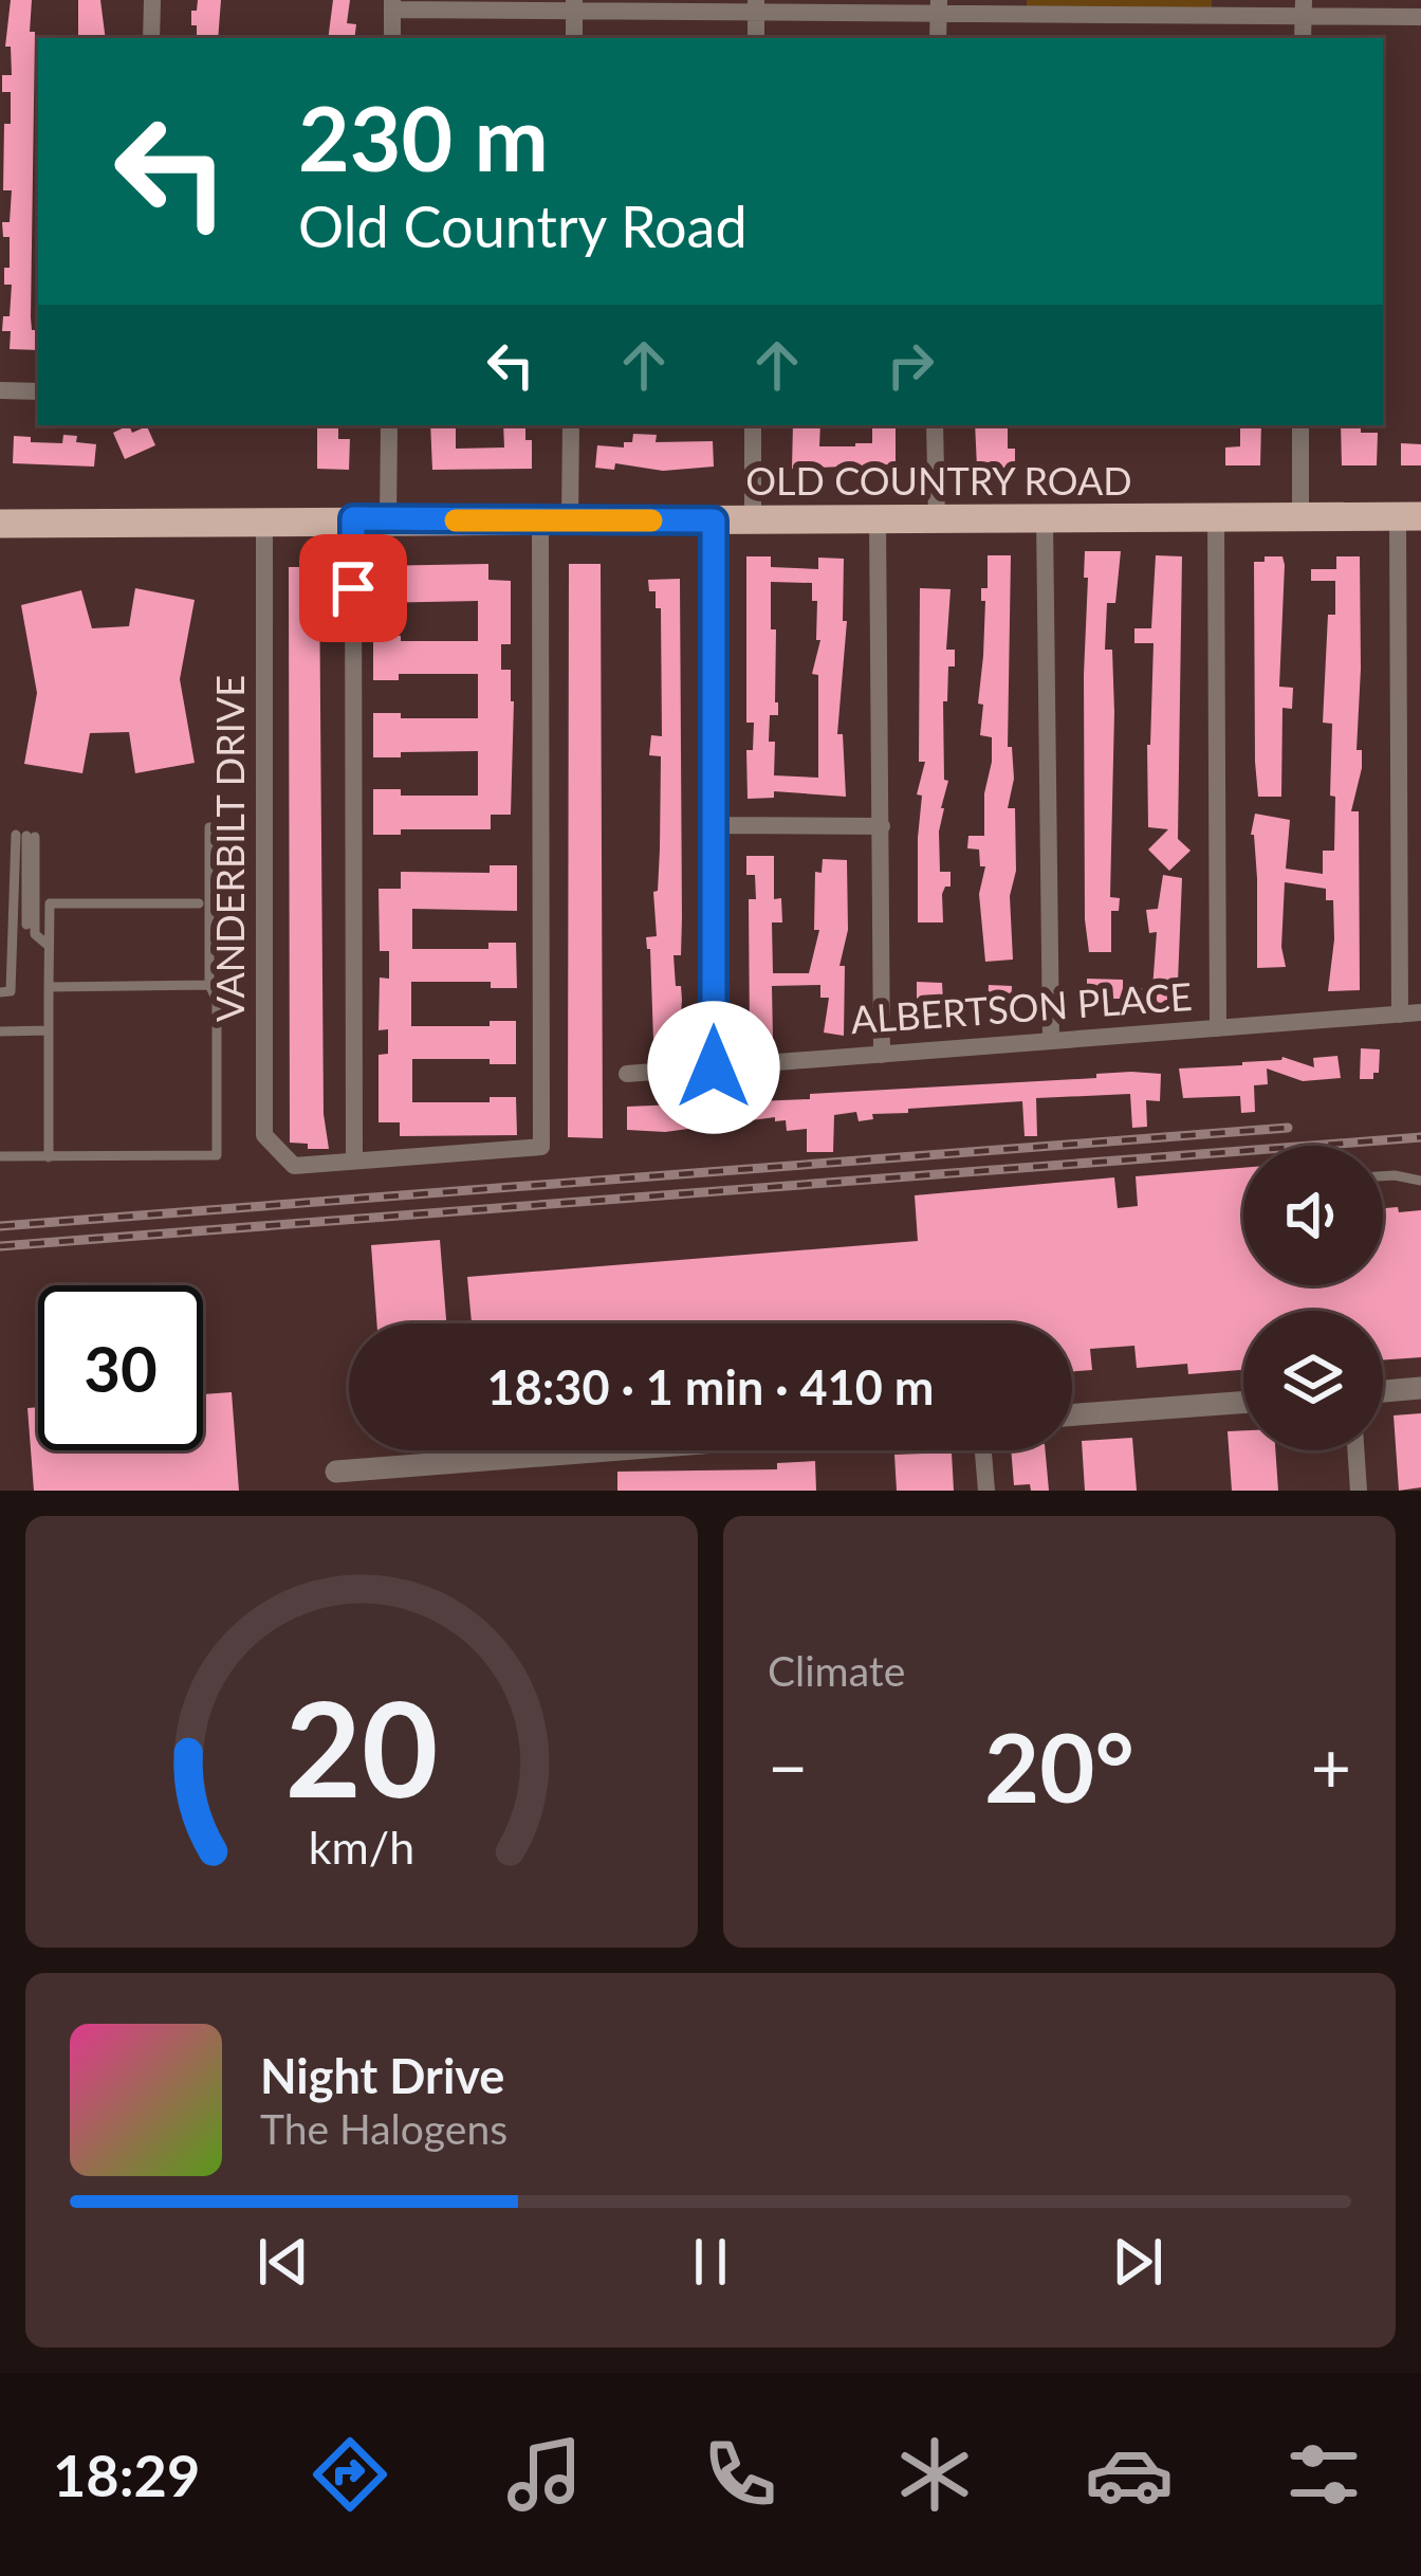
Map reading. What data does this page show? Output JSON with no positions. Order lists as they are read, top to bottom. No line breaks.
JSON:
{"streets":{"main road":["OLD COUNTRY ROAD"],"street":["VANDERBILT DRIVE","ALBERTSON PLACE"]},"crossings":[["OLD COUNTRY ROAD","VANDERBILT DRIVE"]],"page":{"turn":["230 m","Old Country Road"],"limit":"30","trip":"18:30 · 1 min · 410 m","tile":"Climate","heat":["−","20°","+"],"song":["Night Drive","The Halogens"],"tabs":"18:29","gauge":["20","km/h"]}}
